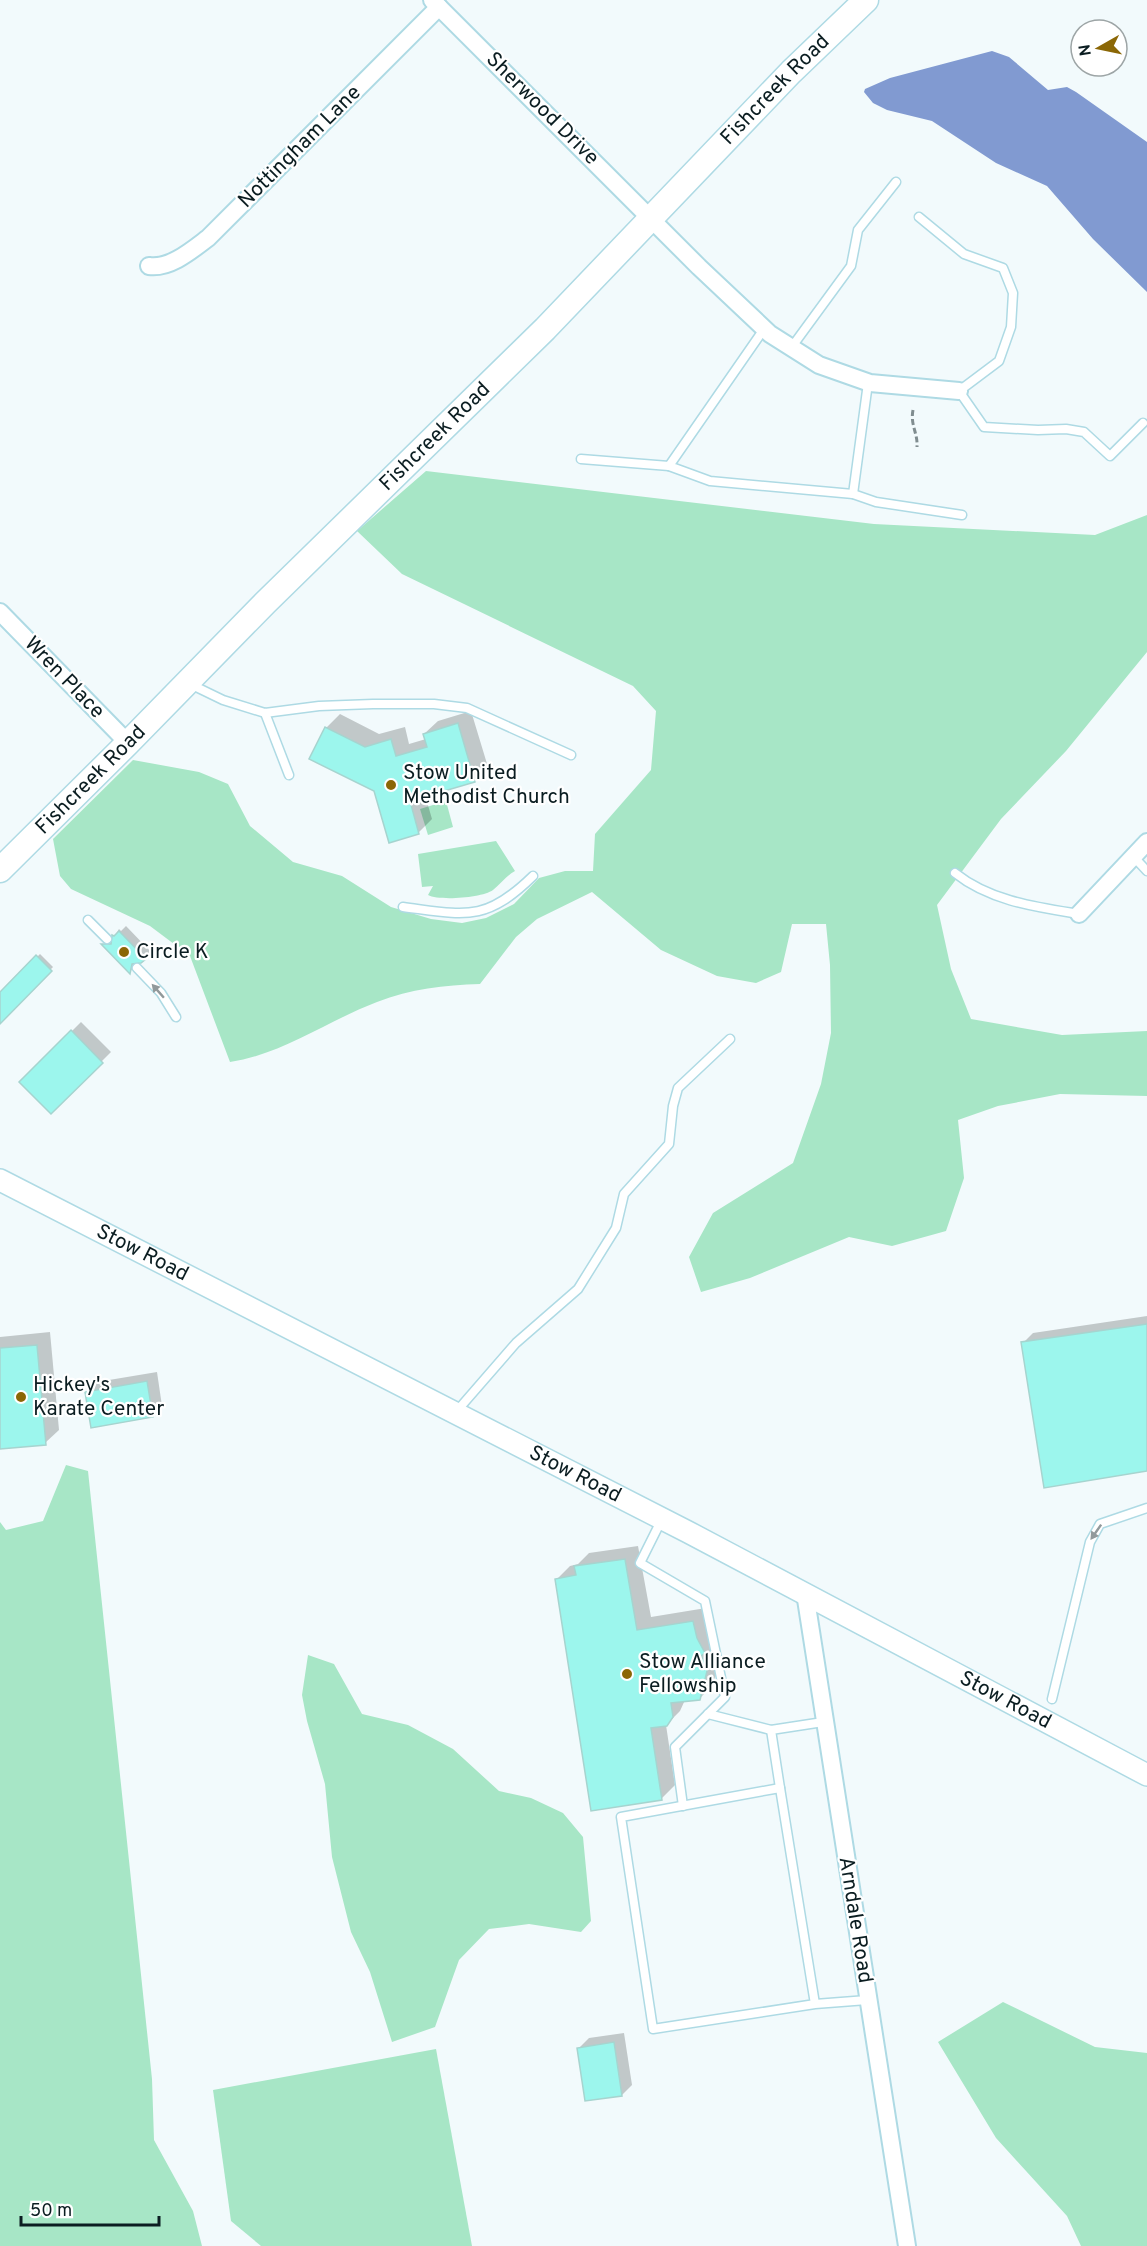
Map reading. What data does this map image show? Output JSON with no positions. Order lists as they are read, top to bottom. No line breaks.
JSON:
{"streets":{"main road":["Fishcreek Road"],"street":["Sherwood Drive","Nottingham Lane","Wren Place","Stow Road","Arndale Road"]},"crossings":[["Fishcreek Road","Sherwood Drive"],["Fishcreek Road","Wren Place"],["Sherwood Drive","Nottingham Lane"],["Stow Road","Arndale Road"]],"places":["Stow United Methodist Church","Circle K","Hickey's Karate Center","Stow Alliance Fellowship"],"scale_bar":"50 m","north":"left"}
